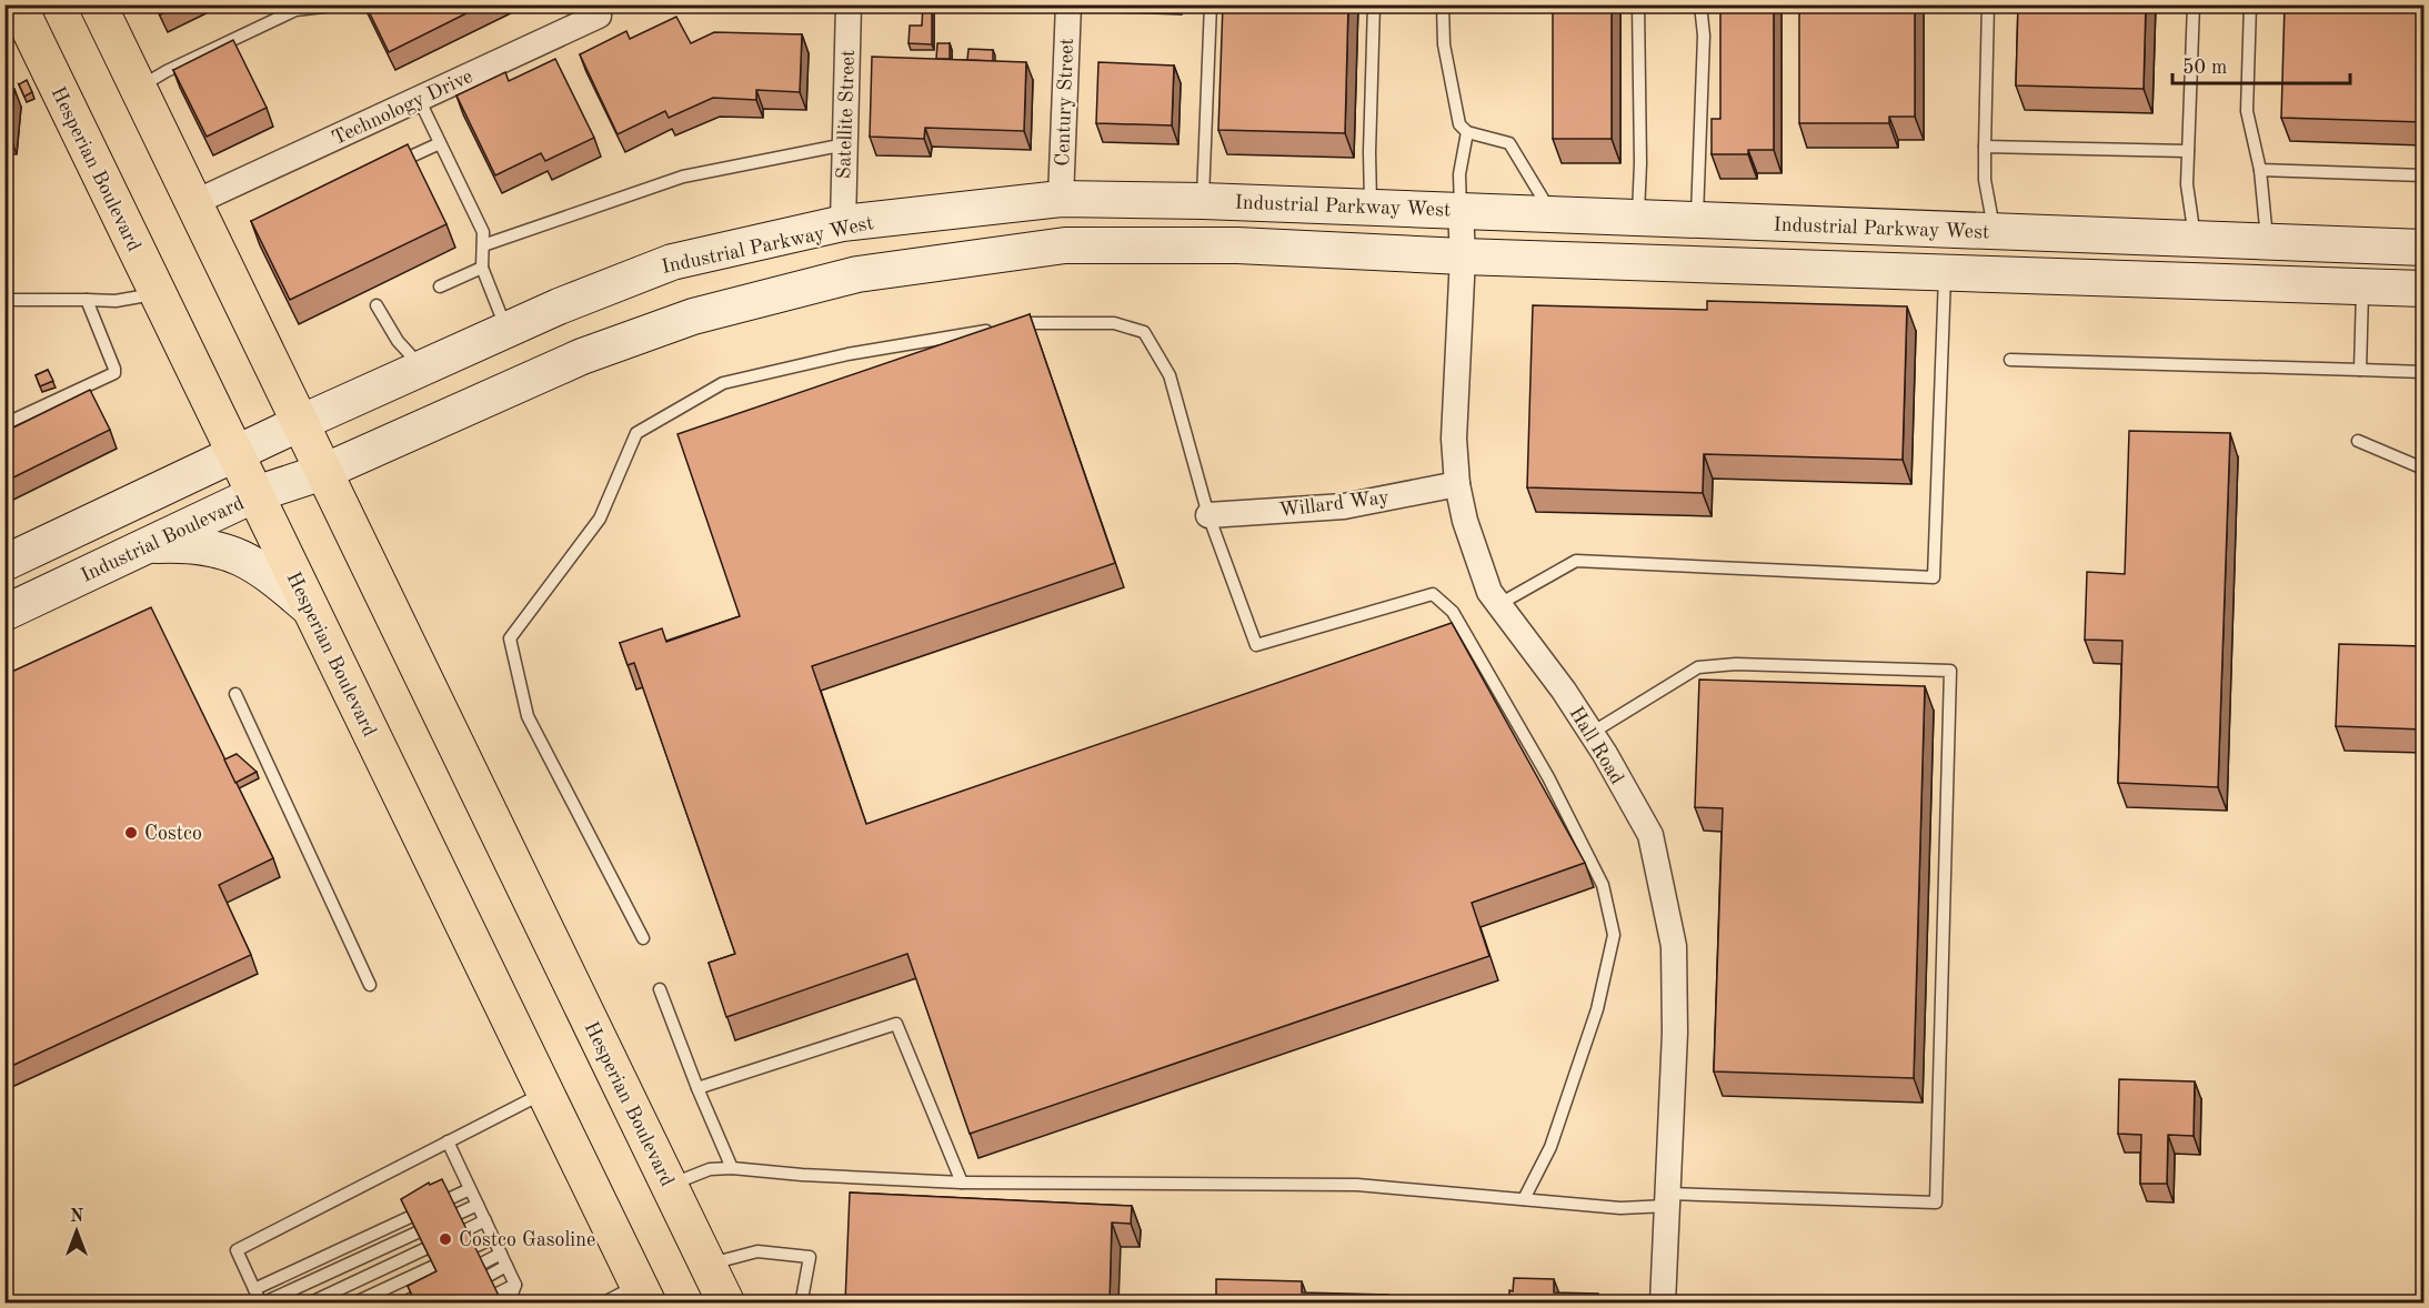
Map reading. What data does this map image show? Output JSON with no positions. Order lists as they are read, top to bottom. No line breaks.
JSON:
{"streets":{"main road":["Hesperian Boulevard","Industrial Parkway West","Industrial Boulevard"],"street":["Century Street","Technology Drive","Satellite Street","Willard Way","Hall Road"]},"crossings":[["Century Street","Industrial Parkway West"],["Technology Drive","Hesperian Boulevard"],["Satellite Street","Industrial Parkway West"],["Hesperian Boulevard","Industrial Parkway West"],["Hesperian Boulevard","Industrial Boulevard"],["Industrial Parkway West","Industrial Boulevard"],["Industrial Parkway West","Hall Road"],["Willard Way","Hall Road"]],"places":["Costco","Costco Gasoline"],"scale_bar":"50 m","north":"top"}
